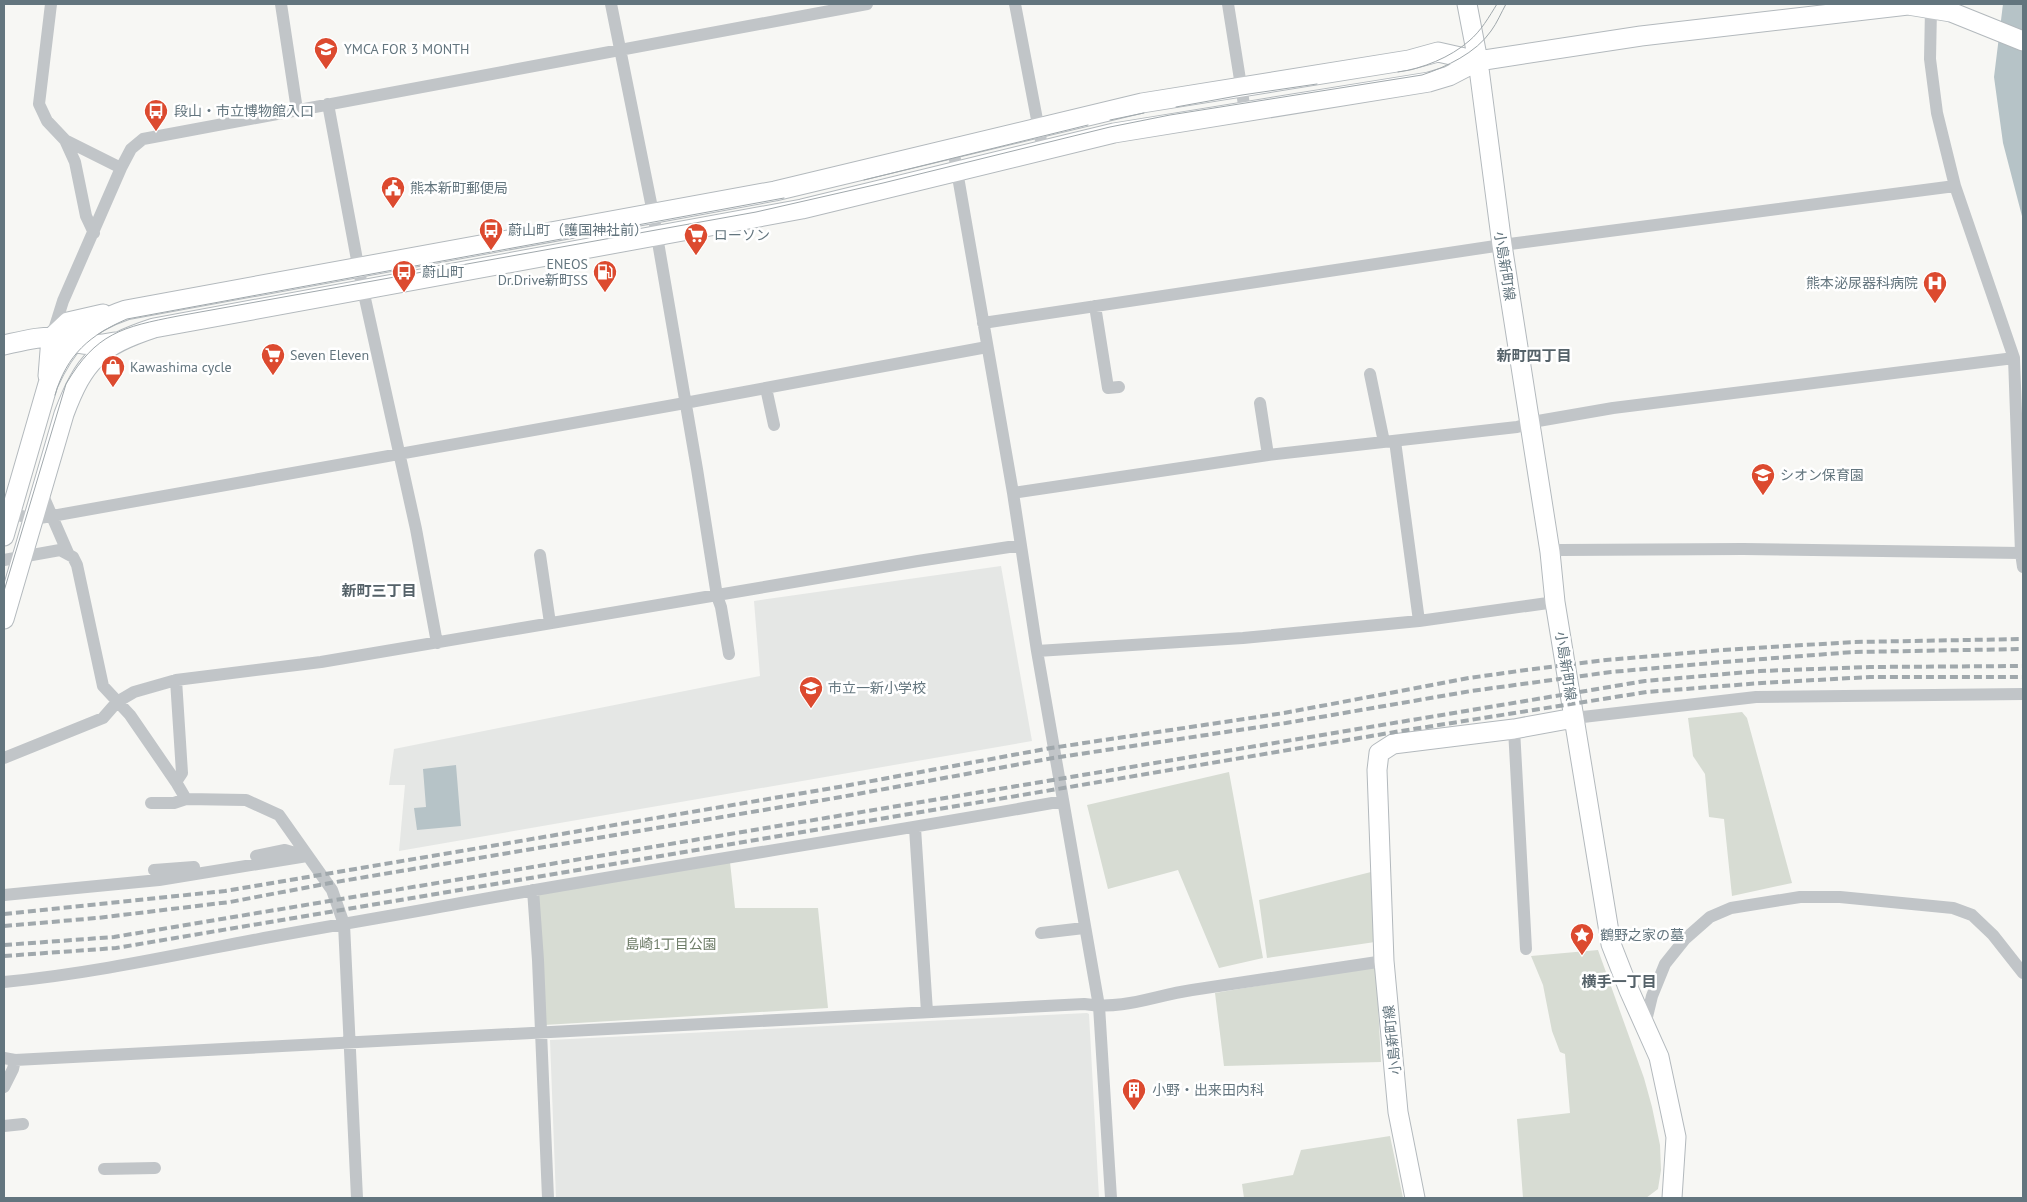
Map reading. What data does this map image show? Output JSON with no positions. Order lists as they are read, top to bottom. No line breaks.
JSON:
{"streets":{"street":["小島新町線"]},"districts":["新町四丁目","新町三丁目","横手一丁目"],"parks":["島崎1丁目公園"],"places":{"school or university":["YMCA FOR 3 MONTH","シオン保育園","市立一新小学校"],"bus stop":["段山・市立博物館入口","蔚山町（護国神社前）","蔚山町"],"public building":["熊本新町郵便局"],"supermarket":["ローソン","Seven Eleven"],"fuel station":["ENEOS Dr.Drive新町SS"],"hospital":["熊本泌尿器科病院"],"shop":["Kawashima cycle"],"place":["鶴野之家の墓"],"building":["小野・出来田内科"]}}
